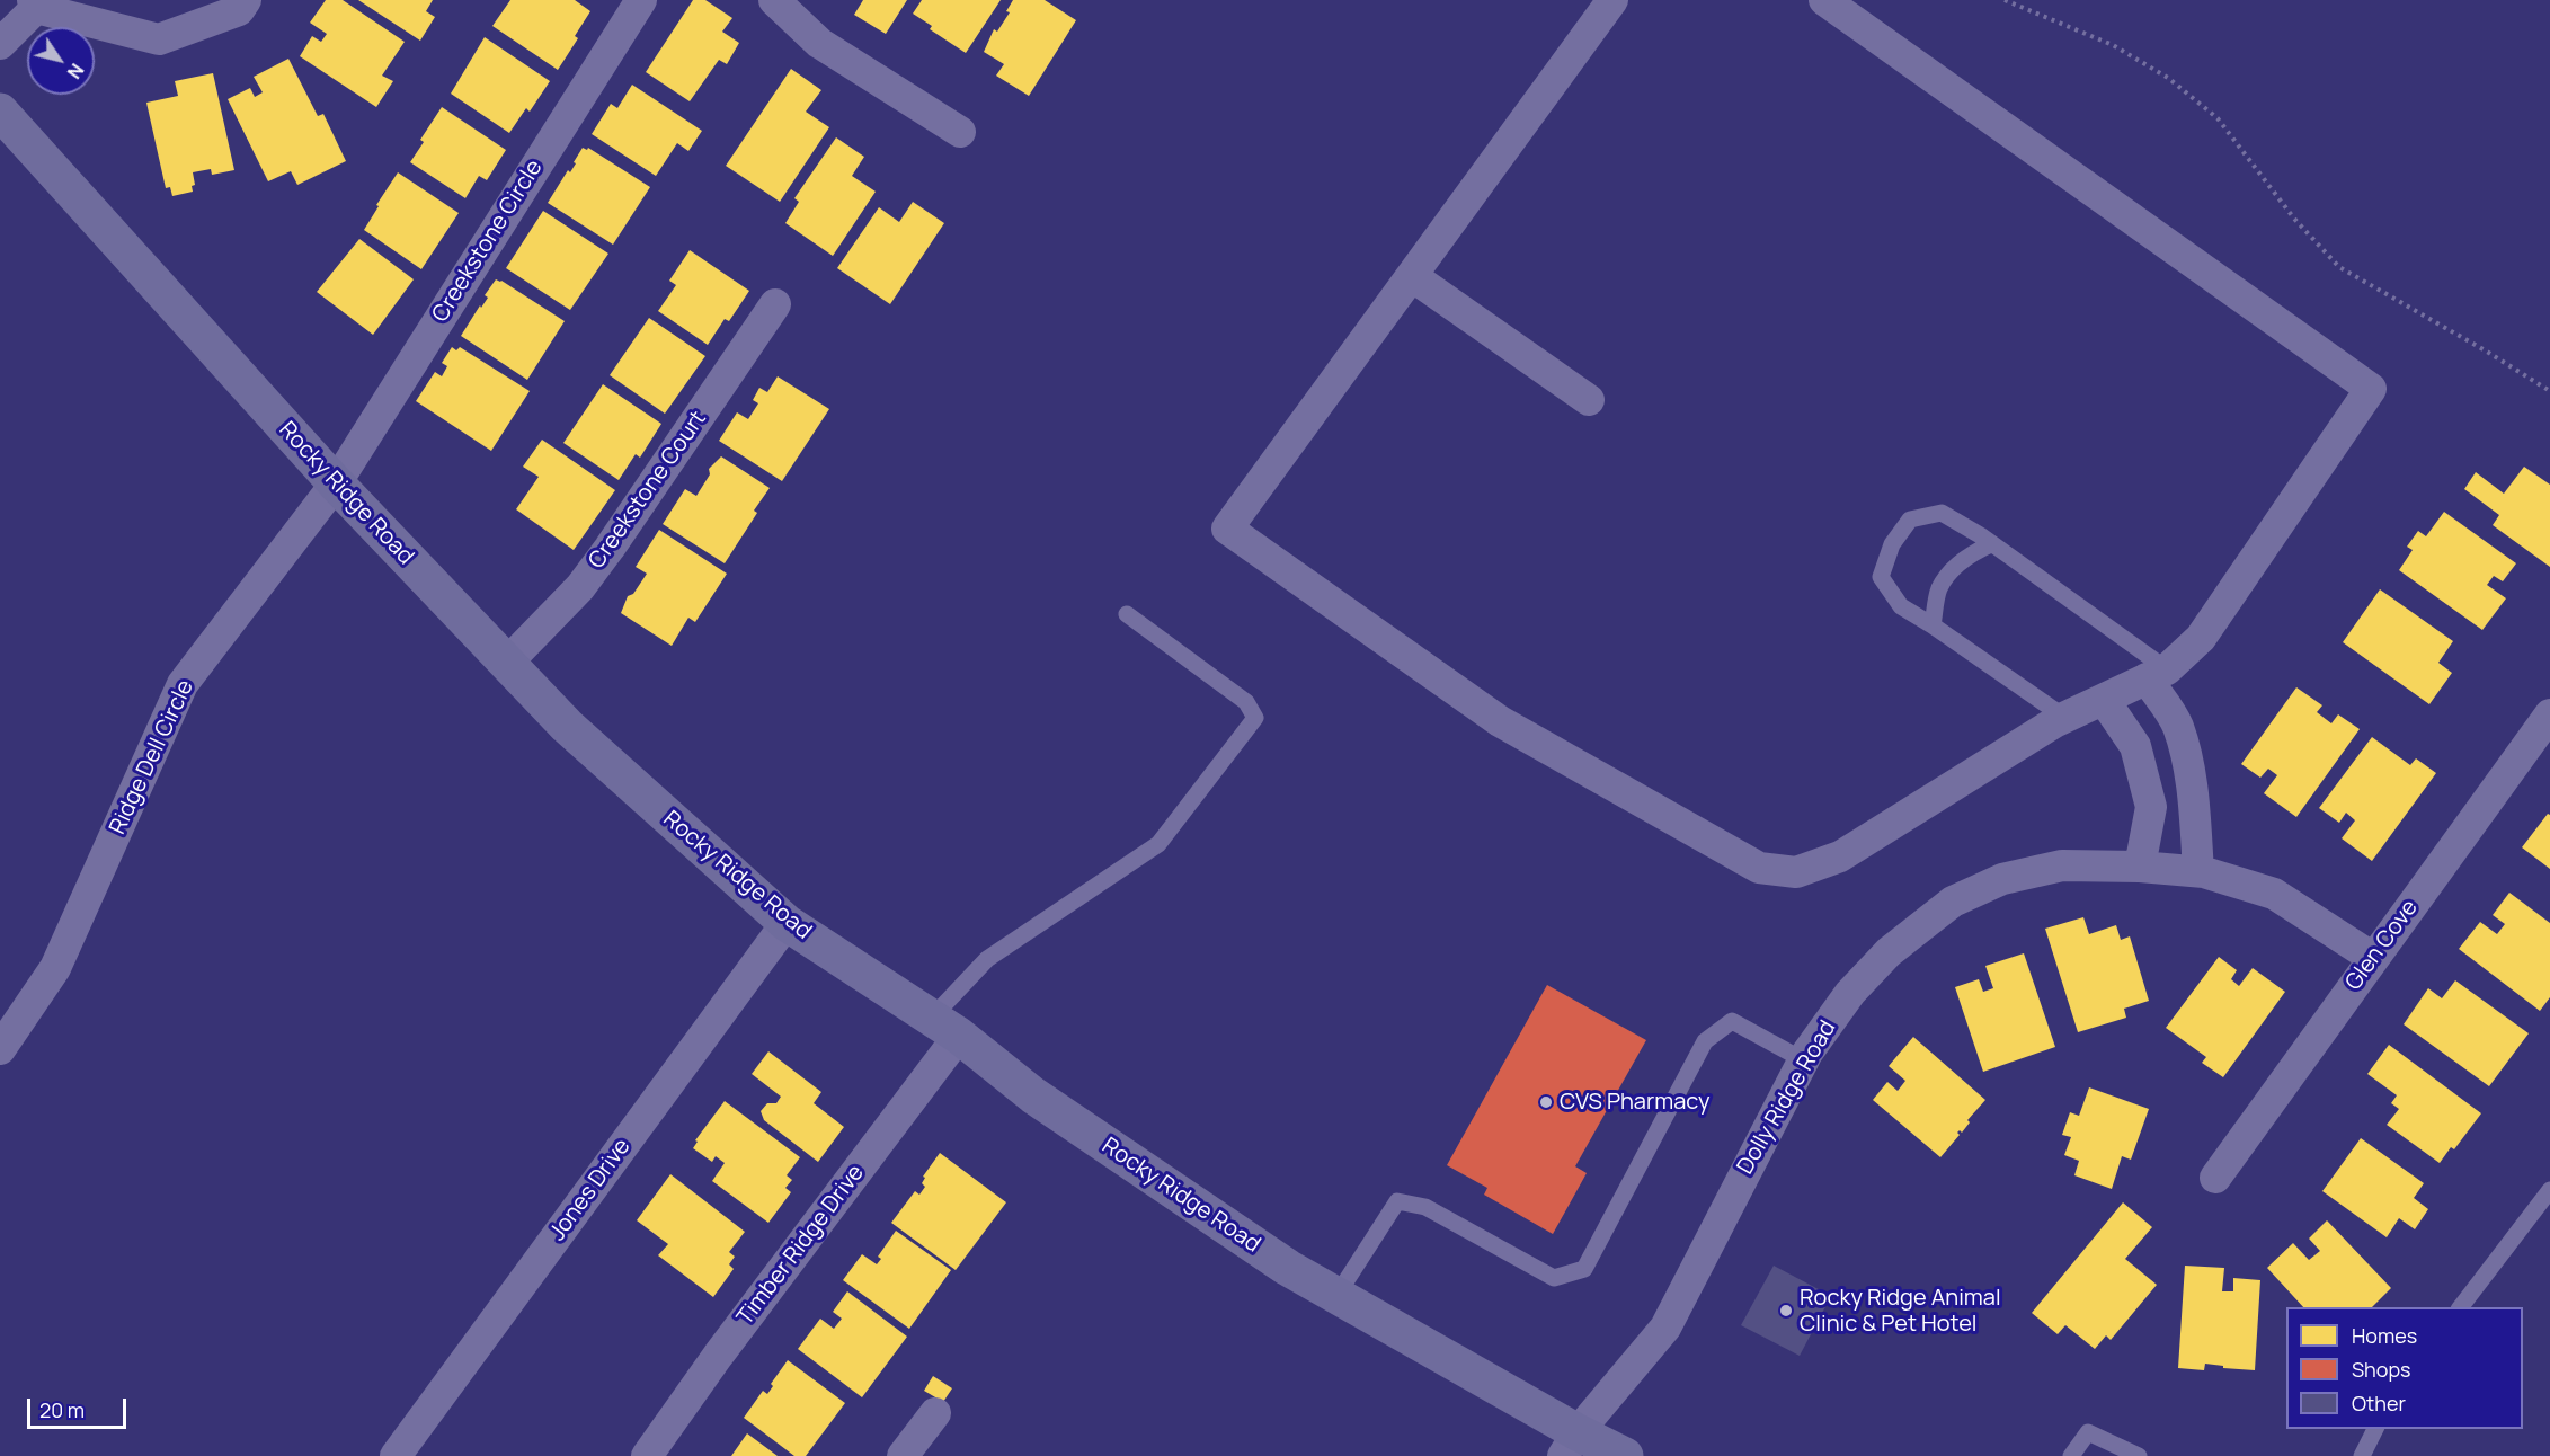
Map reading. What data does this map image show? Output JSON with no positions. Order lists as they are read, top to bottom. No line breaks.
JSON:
{"streets":{"main road":["Rocky Ridge Road"],"street":["Creekstone Circle","Creekstone Court","Ridge Dell Circle","Glen Cove","Dolly Ridge Road","Jones Drive","Timber Ridge Drive"]},"crossings":[["Creekstone Circle","Rocky Ridge Road"],["Creekstone Circle","Ridge Dell Circle"],["Creekstone Court","Rocky Ridge Road"],["Rocky Ridge Road","Ridge Dell Circle"],["Rocky Ridge Road","Dolly Ridge Road"],["Rocky Ridge Road","Jones Drive"],["Rocky Ridge Road","Timber Ridge Drive"],["Glen Cove","Dolly Ridge Road"]],"places":["CVS Pharmacy","Rocky Ridge Animal Clinic & Pet Hotel"],"legend":["Homes","Shops","Other"],"scale_bar":"20 m","north":"bottom right"}
